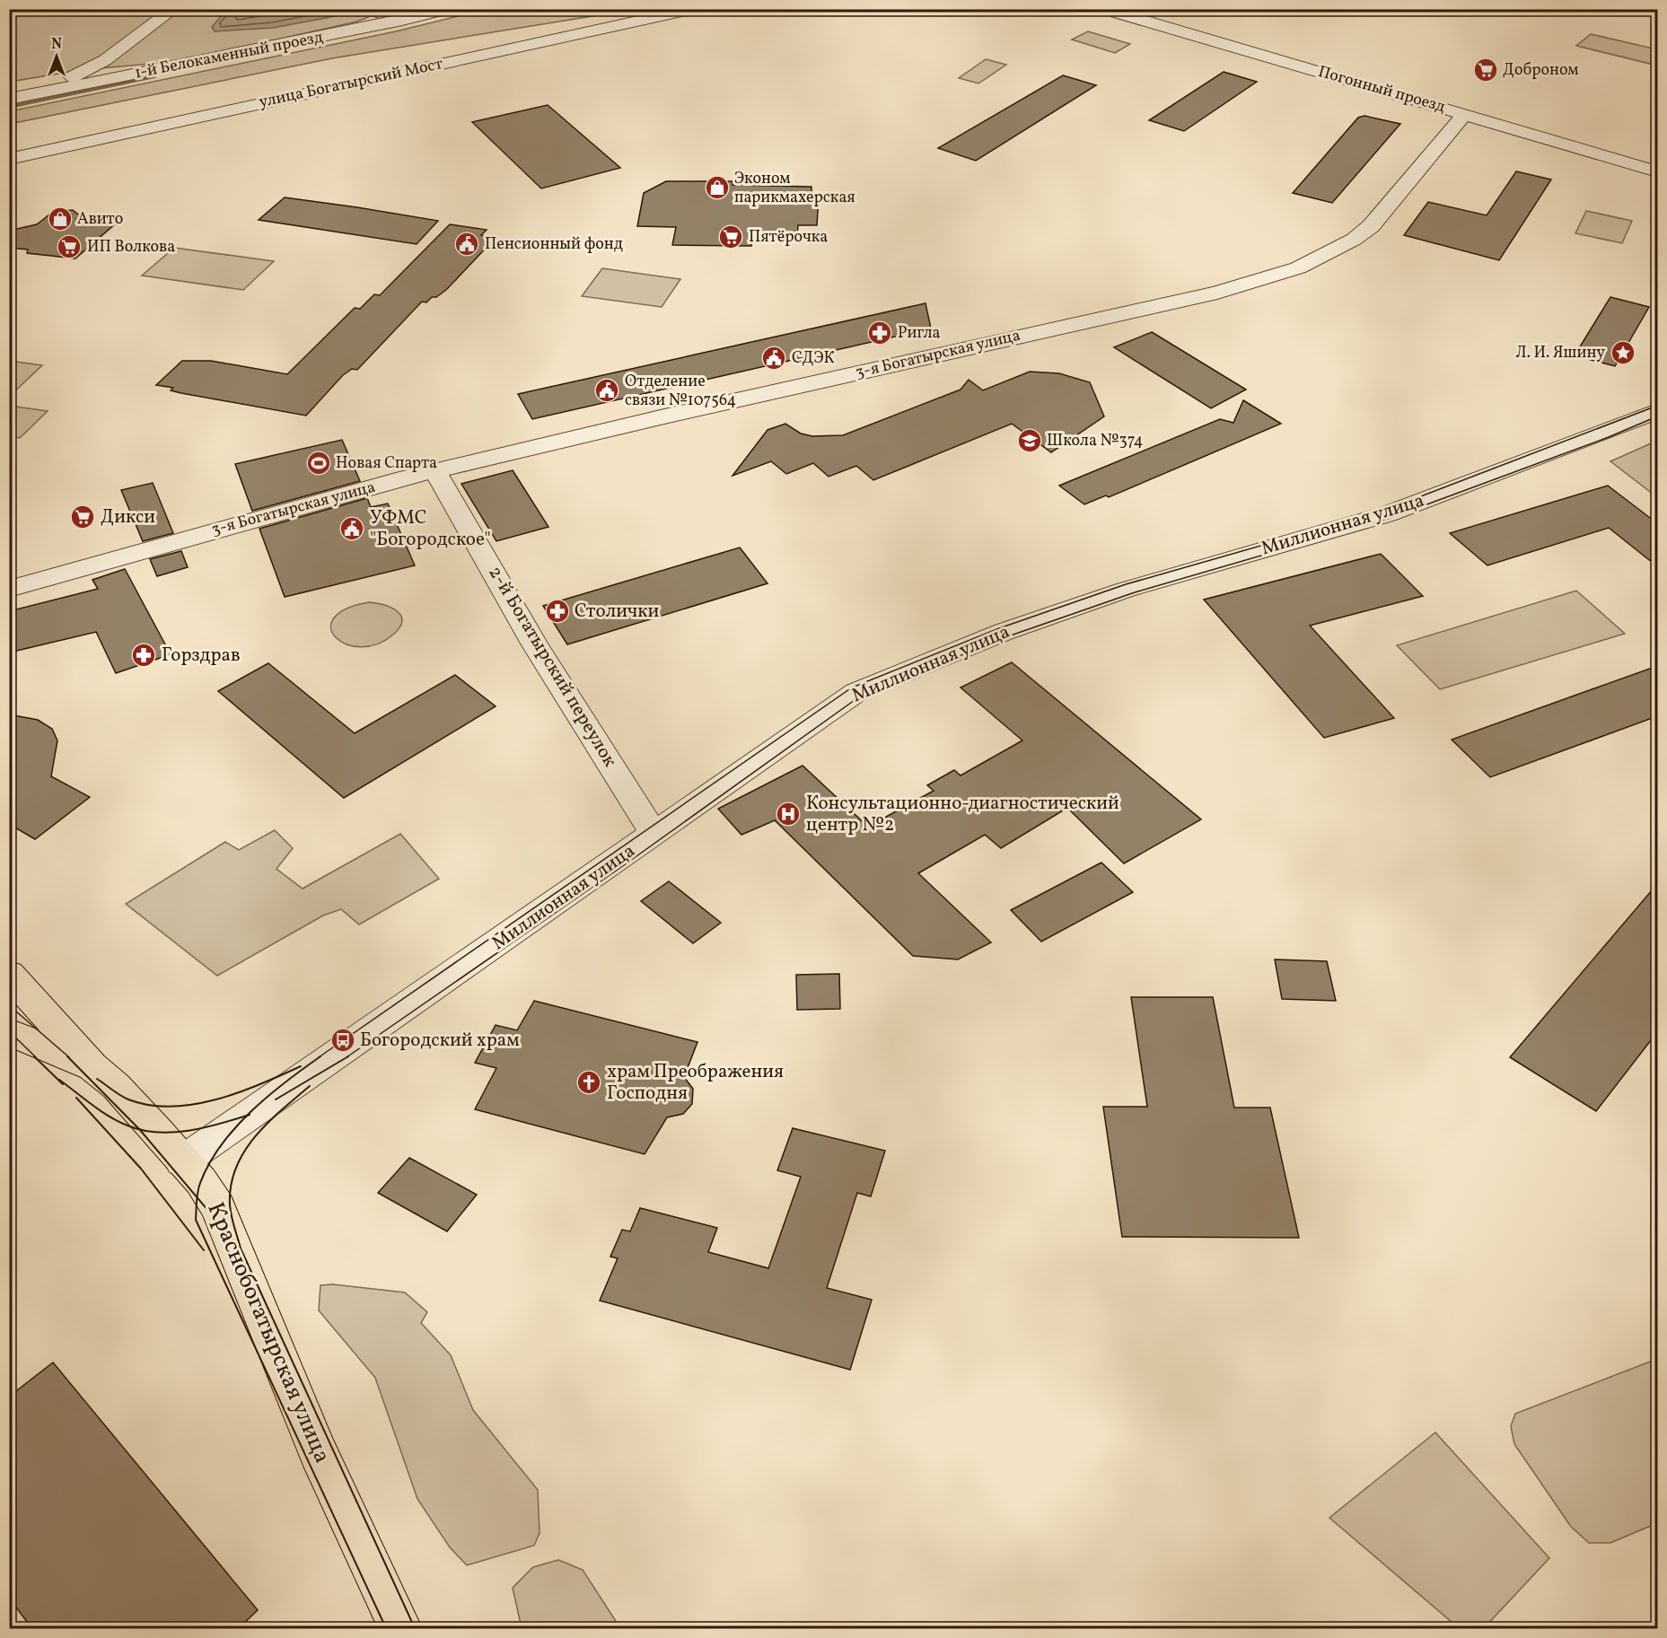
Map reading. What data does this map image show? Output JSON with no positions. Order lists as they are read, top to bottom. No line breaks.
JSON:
{"streets":{"main road":["Краснобогатырская улица"],"street":["1-й Белокаменный проезд","улица Богатырский Мост","Погонный проезд","3-я Богатырская улица","Миллионная улица","2-й Богатырский переулок"]},"crossings":[["Погонный проезд","3-я Богатырская улица"],["3-я Богатырская улица","2-й Богатырский переулок"],["Миллионная улица","2-й Богатырский переулок"],["Миллионная улица","Краснобогатырская улица"]],"places":{"supermarket":["Доброном","Пятёрочка","ИП Волкова","Дикси"],"shop":["Эконом парикмахерская","Авито"],"public building":["Пенсионный фонд","СДЭК","Отделение связи №107564","УФМС \"Богородское\""],"pharmacy":["Ригла","Столички","Горздрав"],"place":["Л. И. Яшину"],"school or university":["Школа №374"],"sports":["Новая Спарта"],"hospital":["Консультационно-диагностический центр №2"],"bus stop":["Богородский храм"],"church":["храм Преображения Господня"]},"north":"top"}
